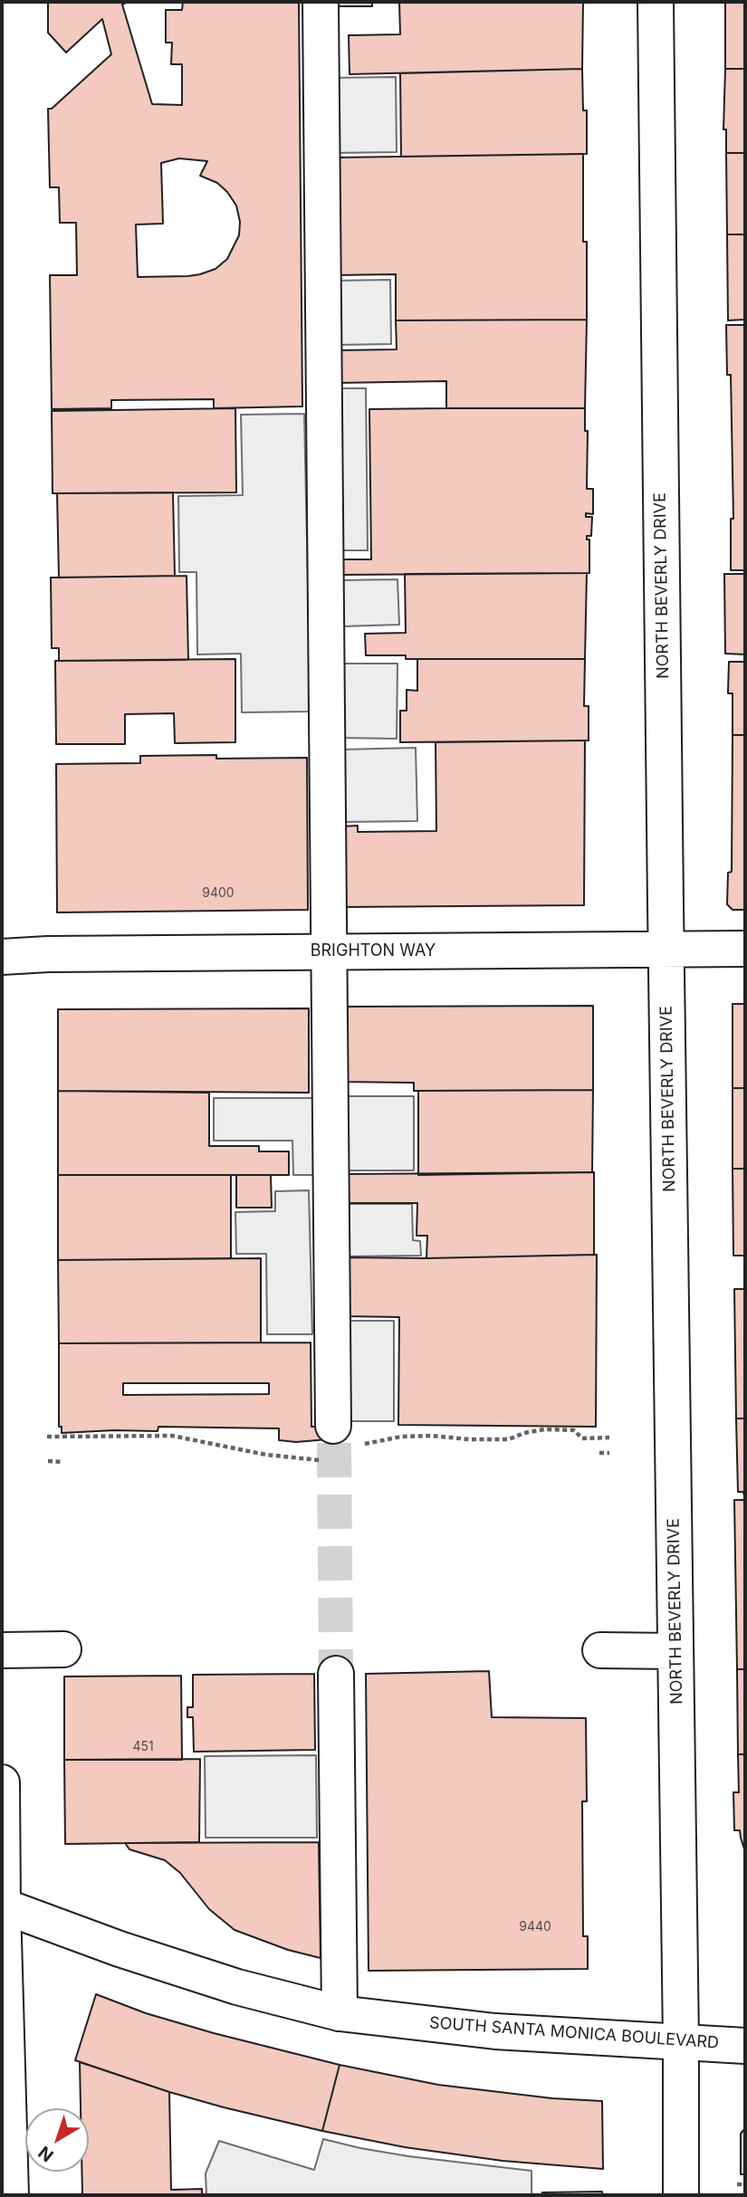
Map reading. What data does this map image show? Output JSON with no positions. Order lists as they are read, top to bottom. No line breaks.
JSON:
{"streets":{"street":["NORTH BEVERLY DRIVE","BRIGHTON WAY","SOUTH SANTA MONICA BOULEVARD"]},"crossings":[["NORTH BEVERLY DRIVE","BRIGHTON WAY"],["NORTH BEVERLY DRIVE","SOUTH SANTA MONICA BOULEVARD"]],"house_numbers":["9400","451","9440"],"north":"bottom left"}
